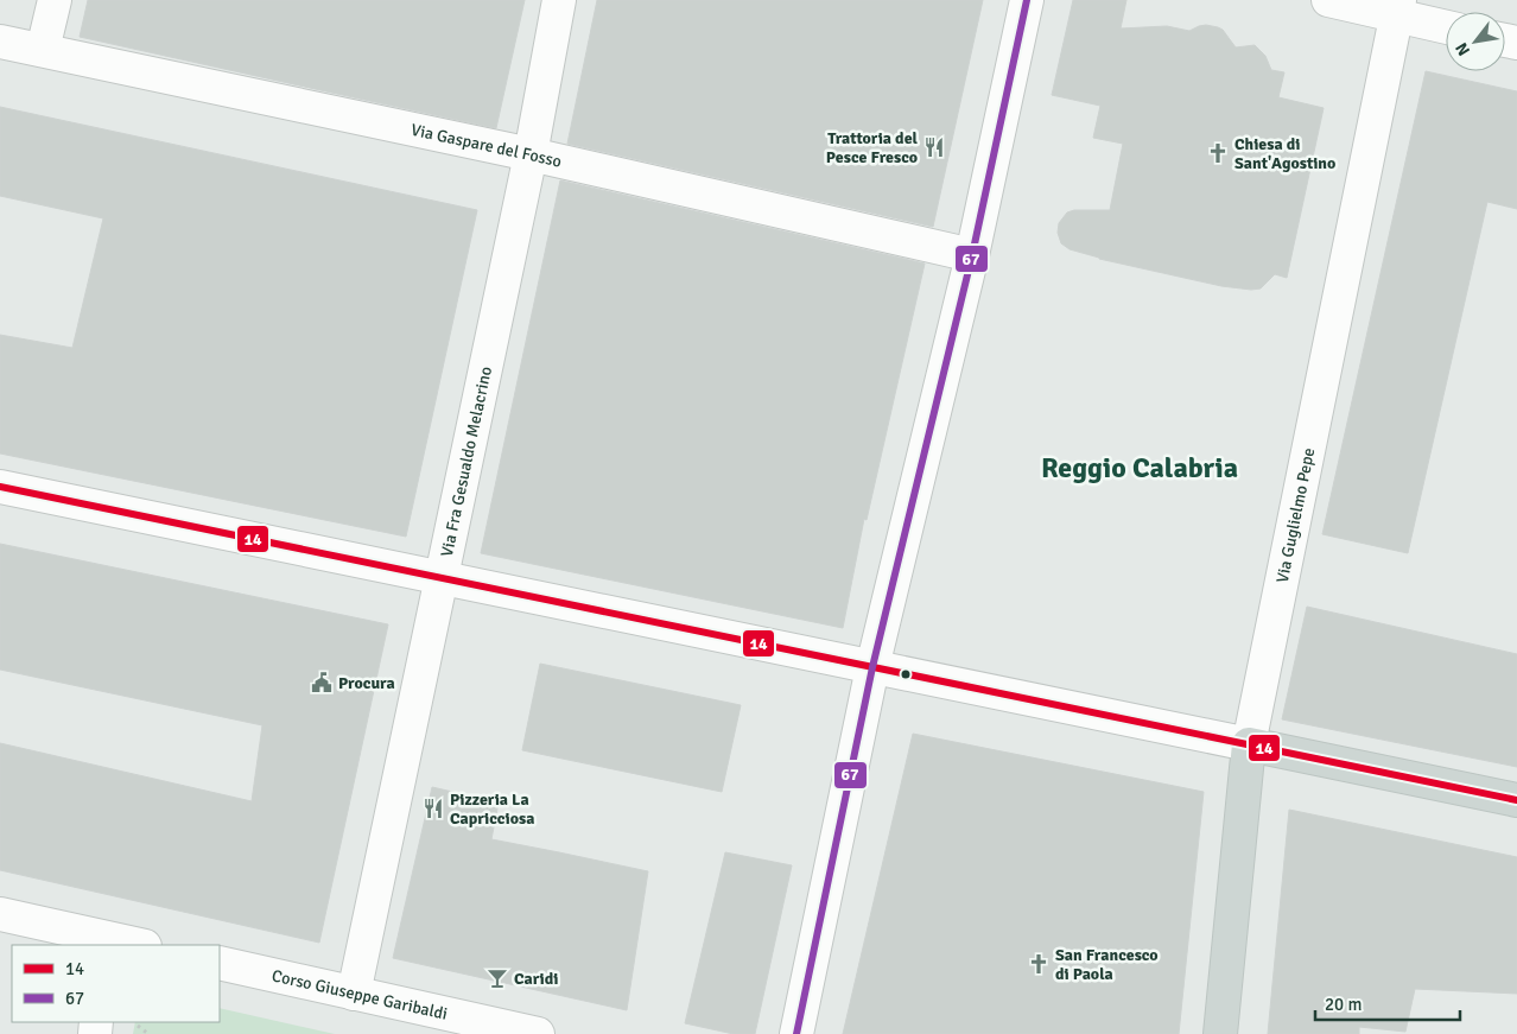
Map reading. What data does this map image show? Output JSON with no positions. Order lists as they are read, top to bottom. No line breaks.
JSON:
{"streets":{"main road":["Via Guglielmo Pepe"],"street":["Via Gaspare del Fosso","Via Fra Gesualdo Melacrino","Corso Giuseppe Garibaldi"]},"crossings":[["Via Gaspare del Fosso","Via Fra Gesualdo Melacrino"],["Via Fra Gesualdo Melacrino","Corso Giuseppe Garibaldi"]],"districts":["Reggio Calabria"],"places":{"restaurant":["Trattoria del Pesce Fresco","Pizzeria La Capricciosa"],"church":["Chiesa di Sant'Agostino","San Francesco di Paola"],"public building":["Procura"],"bar":["Caridi"]},"lines":["transit line 67","transit line 14"],"legend":["14","67"],"scale_bar":"20 m","north":"bottom left"}
